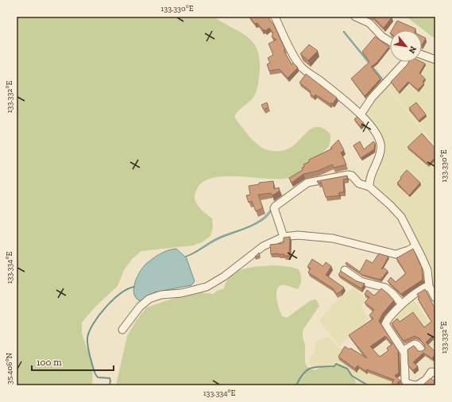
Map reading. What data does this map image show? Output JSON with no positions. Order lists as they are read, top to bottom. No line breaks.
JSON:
{"scale_bar":"100 m","north":"bottom right","coordinates":["133.330°E","133.332°E","133.334°E","35.406°N"]}
